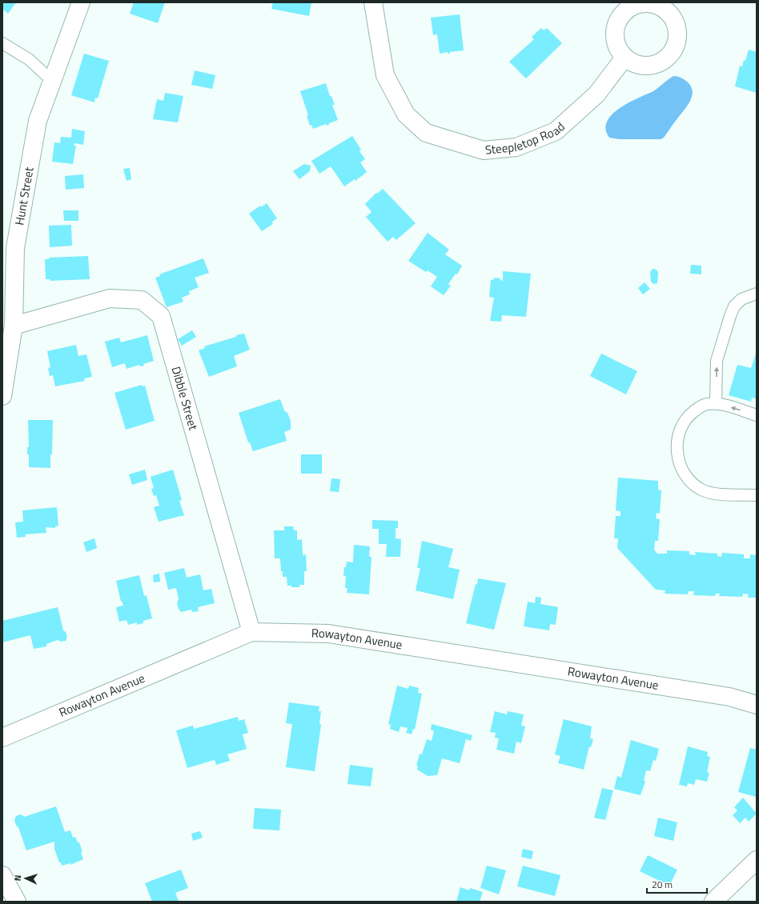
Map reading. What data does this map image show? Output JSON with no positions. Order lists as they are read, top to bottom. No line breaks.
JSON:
{"streets":{"street":["Steepletop Road","Hunt Street","Dibble Street","Rowayton Avenue"]},"crossings":[["Hunt Street","Dibble Street"],["Dibble Street","Rowayton Avenue"]],"scale_bar":"20 m","north":"left"}
